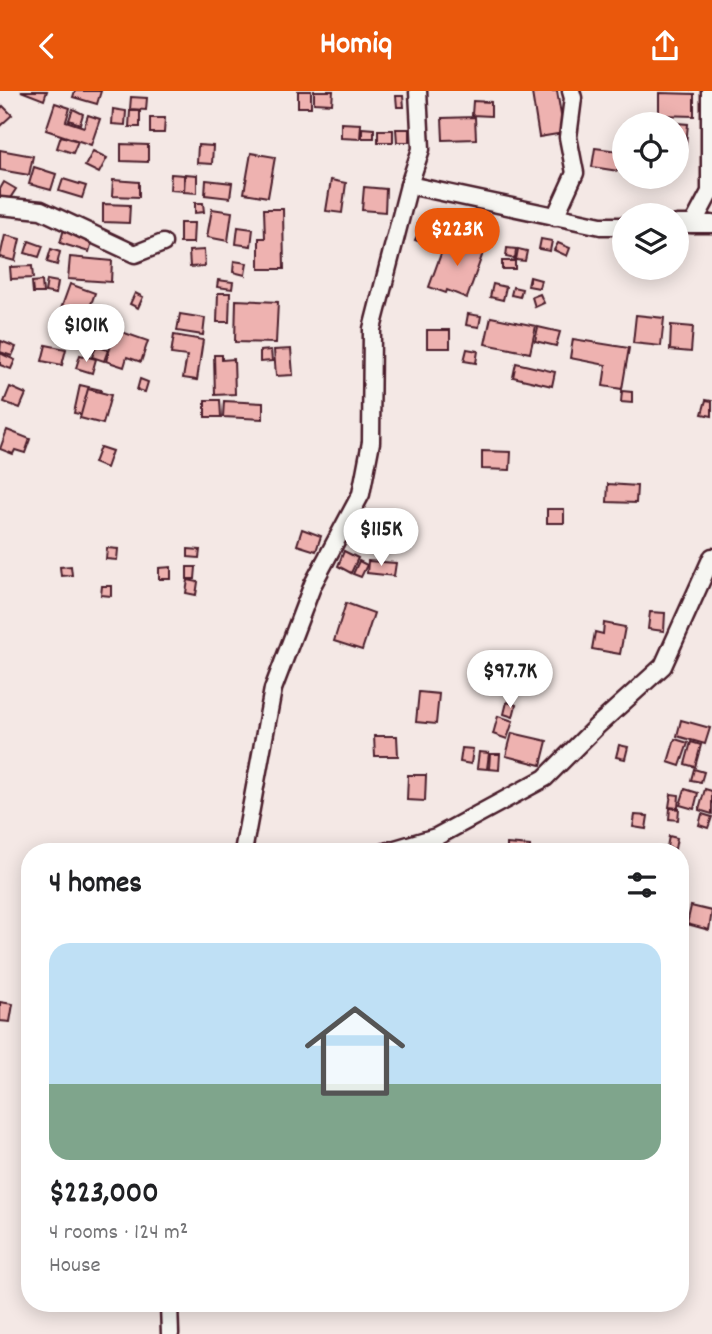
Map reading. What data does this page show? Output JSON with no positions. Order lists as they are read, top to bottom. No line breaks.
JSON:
{"page":{"header":"Homiq","price":["$223K","$101K","$115K","$97.7K"],"heading":"4 homes","list":[{"name":"$223,000","note":"4 rooms · 124 m² · House"}]}}
